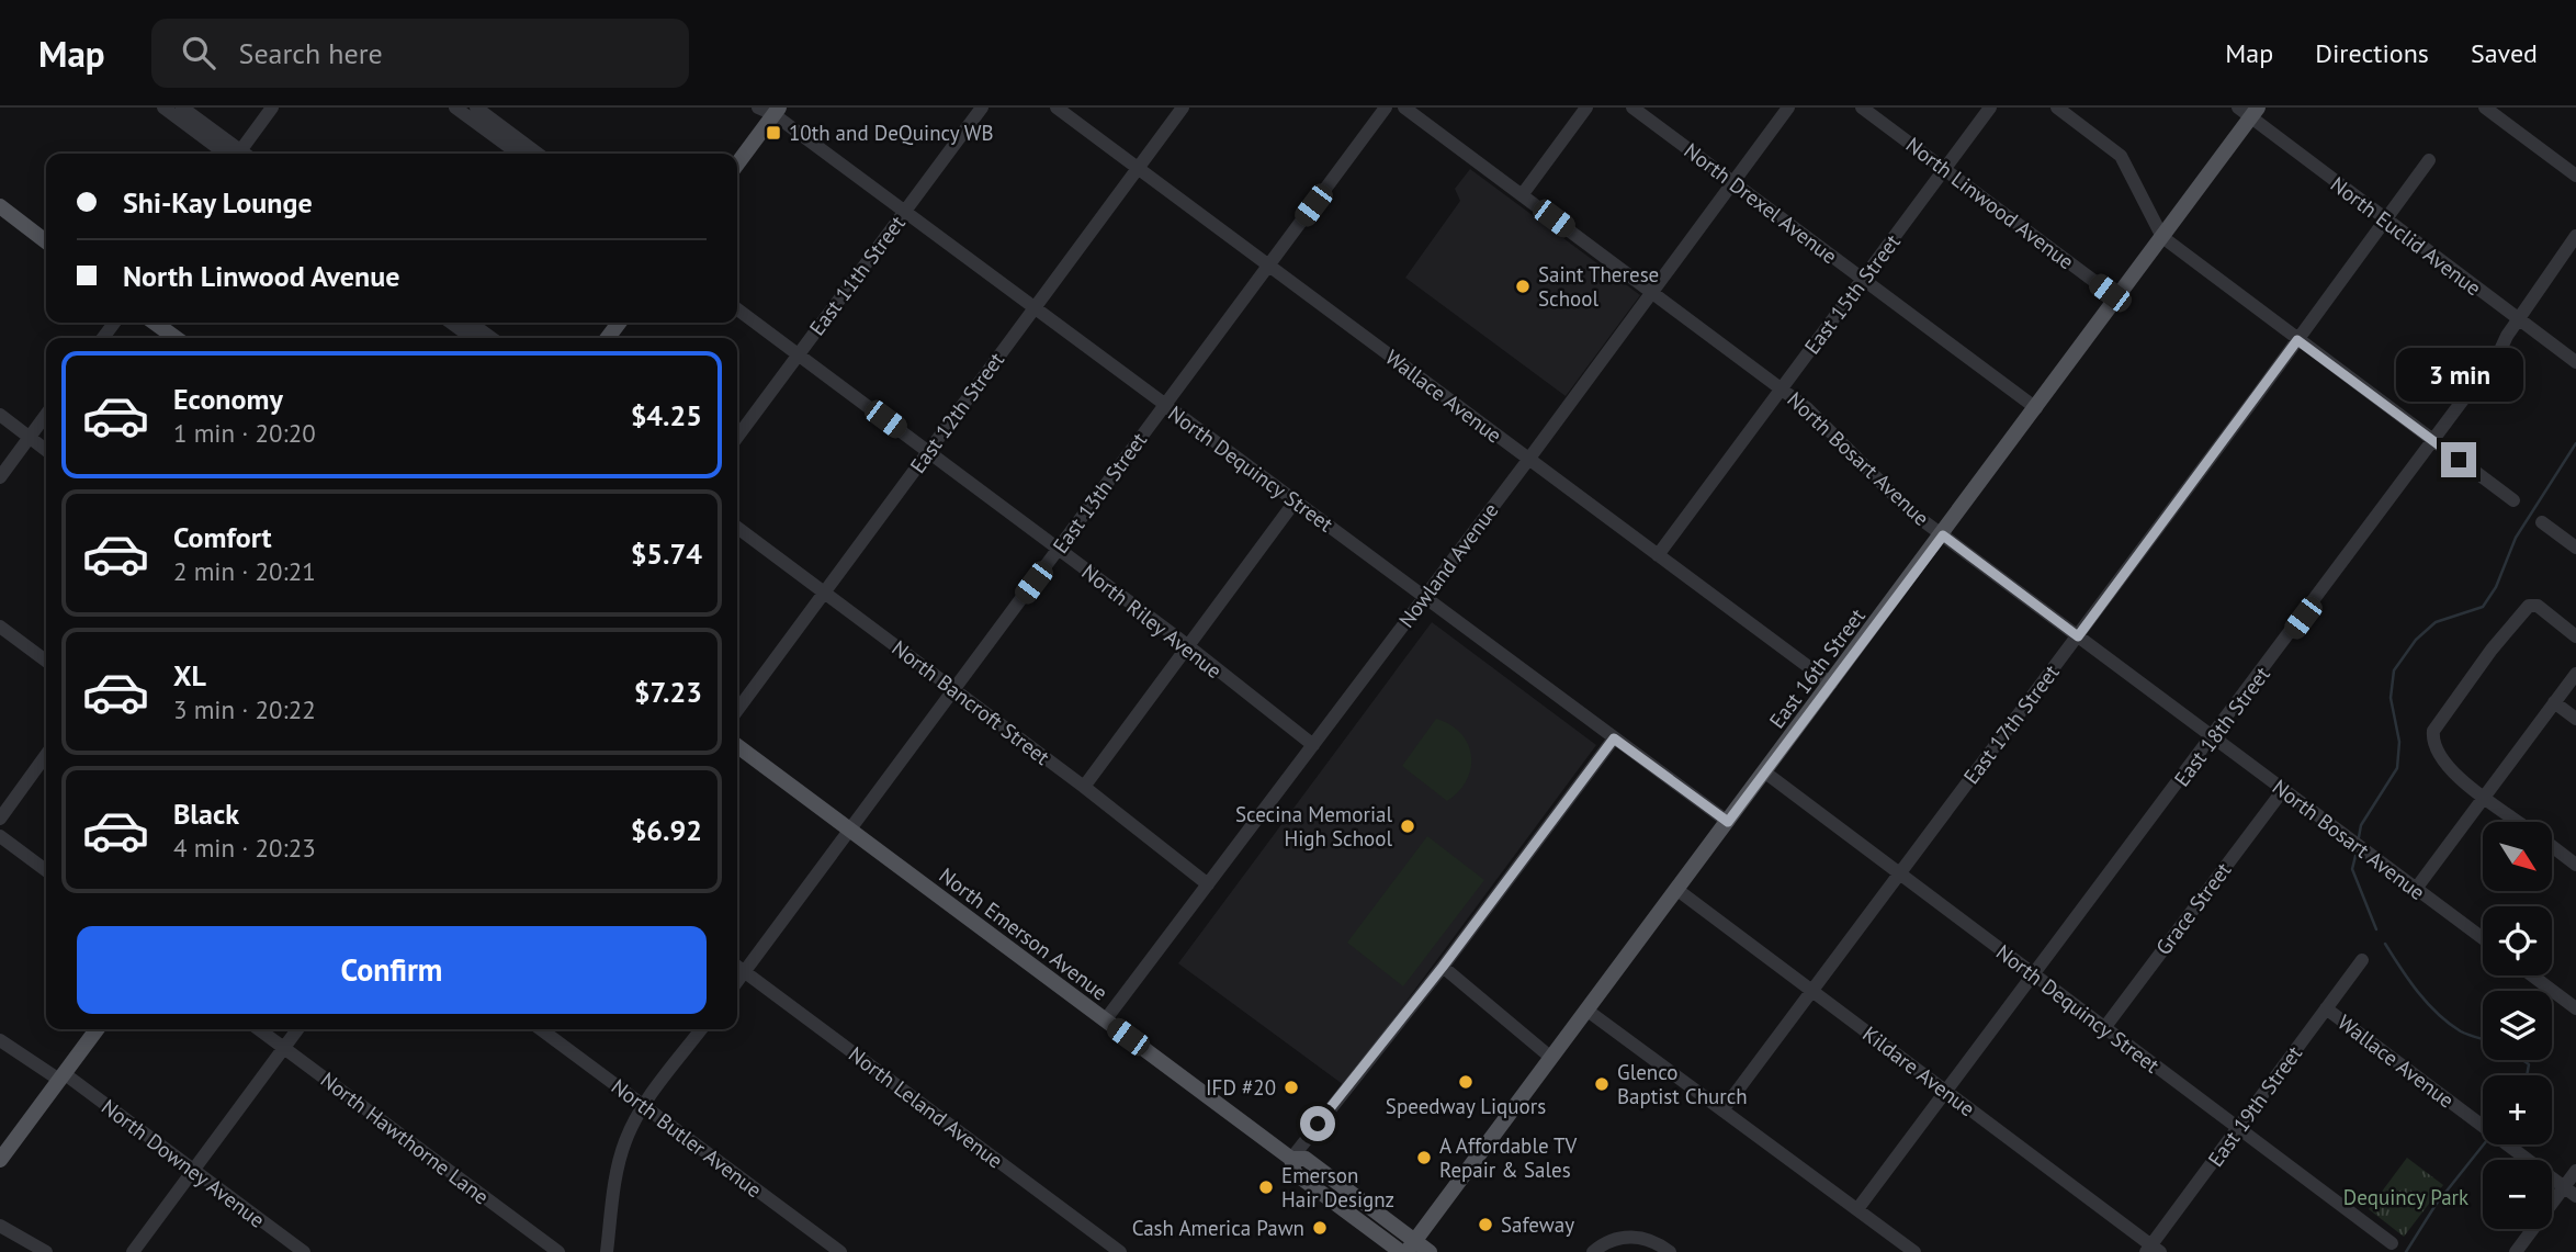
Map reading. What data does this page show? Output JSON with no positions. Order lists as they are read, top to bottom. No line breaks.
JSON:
{"streets":{"main road":["East 16th Street","North Emerson Avenue"],"street":["North Drexel Avenue","North Linwood Avenue","North Euclid Avenue","East 11th Street","East 15th Street","Wallace Avenue","East 12th Street","North Bosart Avenue","North Dequincy Street","East 13th Street","Nowland Avenue","North Riley Avenue","North Bancroft Street","East 17th Street","East 18th Street","Grace Street","Kildare Avenue","East 19th Street","North Leland Avenue","North Hawthorne Lane","North Butler Avenue","North Downey Avenue"]},"crossings":[["North Drexel Avenue","East 15th Street"],["North Drexel Avenue","Nowland Avenue"],["North Drexel Avenue","East 16th Street"],["North Linwood Avenue","East 15th Street"],["North Linwood Avenue","East 16th Street"],["North Euclid Avenue","East 16th Street"],["North Euclid Avenue","East 17th Street"],["North Euclid Avenue","East 18th Street"],["East 11th Street","North Dequincy Street"],["East 11th Street","North Riley Avenue"],["East 15th Street","Wallace Avenue"],["East 15th Street","North Bosart Avenue"],["Wallace Avenue","East 12th Street"],["Wallace Avenue","East 13th Street"],["Wallace Avenue","Nowland Avenue"],["Wallace Avenue","East 16th Street"],["Wallace Avenue","East 19th Street"],["East 12th Street","North Dequincy Street"],["East 12th Street","North Riley Avenue"],["East 12th Street","North Bancroft Street"],["North Bosart Avenue","Nowland Avenue"],["North Bosart Avenue","East 16th Street"],["North Bosart Avenue","East 17th Street"],["North Bosart Avenue","East 18th Street"],["North Bosart Avenue","Grace Street"],["North Dequincy Street","East 13th Street"],["North Dequincy Street","Nowland Avenue"],["North Dequincy Street","East 16th Street"],["North Dequincy Street","East 17th Street"],["North Dequincy Street","East 18th Street"],["North Dequincy Street","Grace Street"],["North Dequincy Street","East 19th Street"],["East 13th Street","North Riley Avenue"],["East 13th Street","North Bancroft Street"],["East 13th Street","North Emerson Avenue"],["East 13th Street","North Leland Avenue"],["Nowland Avenue","North Riley Avenue"],["Nowland Avenue","North Bancroft Street"],["Nowland Avenue","North Emerson Avenue"],["East 16th Street","North Emerson Avenue"],["East 16th Street","Kildare Avenue"],["East 17th Street","Kildare Avenue"],["East 18th Street","Kildare Avenue"],["Kildare Avenue","East 19th Street"]],"parks":["Dequincy Park"],"places":{"transit":["10th and DeQuincy WB"],"other":["Saint Therese School","Scecina Memorial High School","Speedway Liquors","Glenco Baptist Church","IFD #20","A Affordable TV Repair & Sales","Emerson Hair Designz","Safeway","Cash America Pawn"]},"north":"bottom right","page":{"header":"Map","search":"Search here","nav":["Map","Directions","Saved"],"banner":["Shi-Kay Lounge","North Linwood Avenue"],"bubble":"3 min","list":[{"name":"Economy","note":"1 min · 20:20","value":"$4.25"},{"name":"Comfort","note":"2 min · 20:21","value":"$5.74"},{"name":"XL","note":"3 min · 20:22","value":"$7.23"},{"name":"Black","note":"4 min · 20:23","value":"$6.92"}],"map_buttons":["+","−"],"buttons":"Confirm"}}
